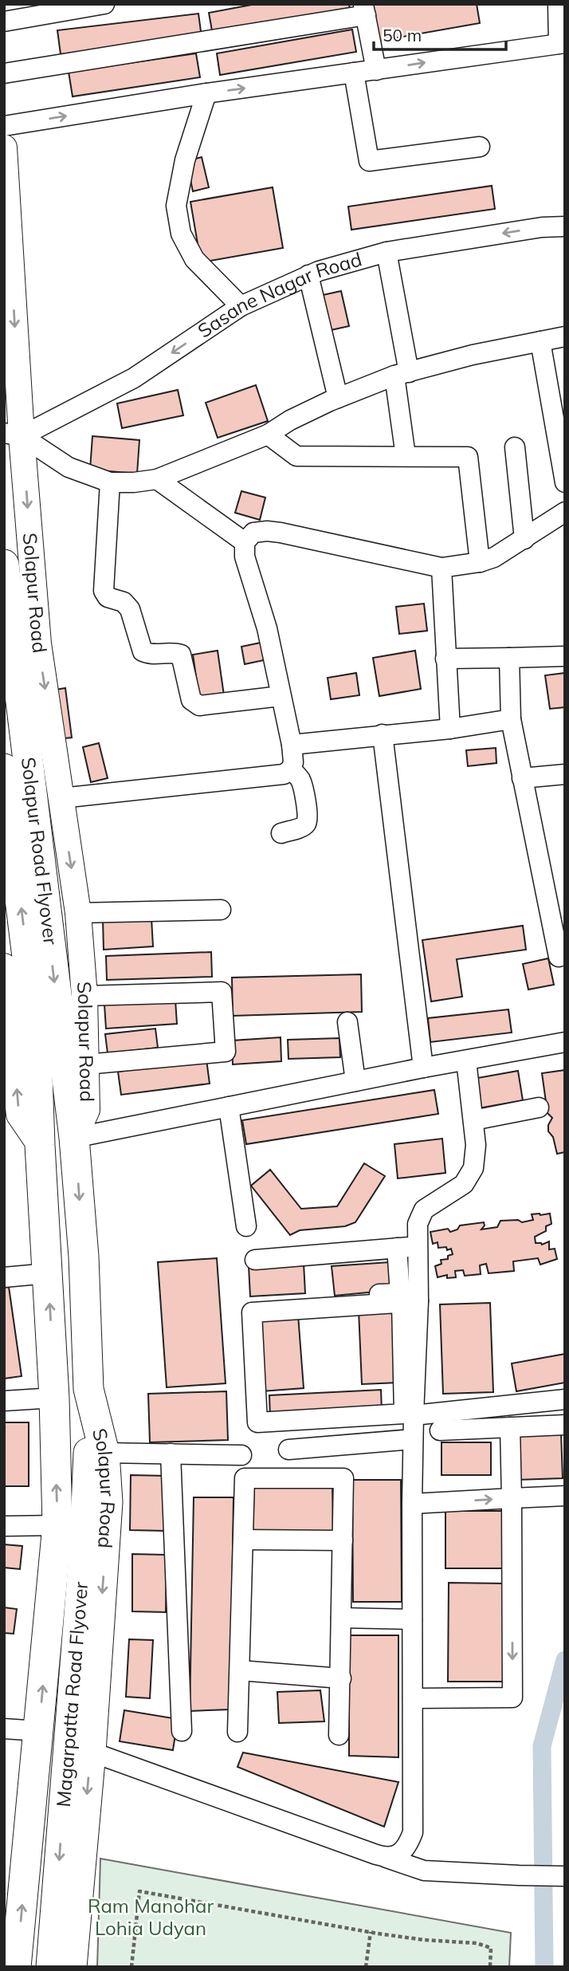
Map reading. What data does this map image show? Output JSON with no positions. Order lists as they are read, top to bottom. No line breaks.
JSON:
{"streets":{"highway":["Solapur Road","Solapur Road Flyover","Magarpatta Road Flyover"],"street":["Sasane Nagar Road"]},"crossings":[["Sasane Nagar Road","Solapur Road"],["Solapur Road","Solapur Road Flyover"],["Solapur Road","Magarpatta Road Flyover"]],"one_way":["Solapur Road"],"parks":["Ram Manohar Lohia Udyan"],"scale_bar":"50 m"}
